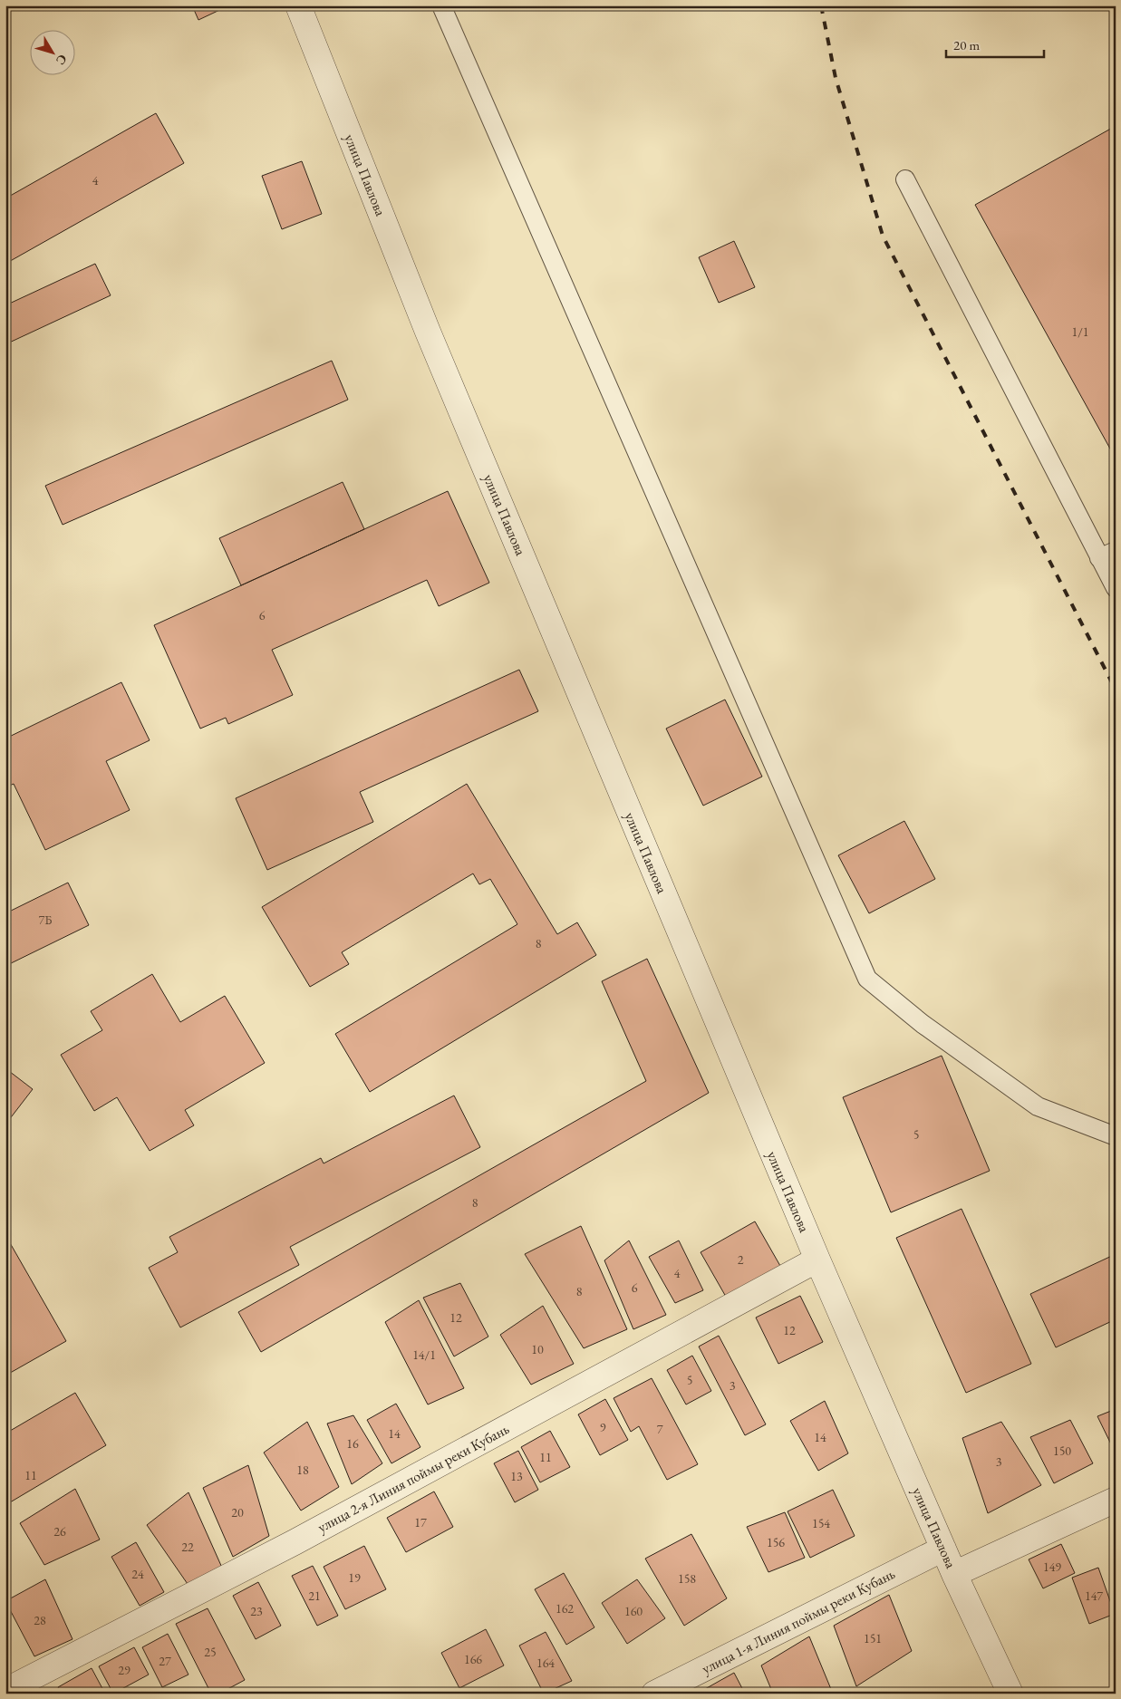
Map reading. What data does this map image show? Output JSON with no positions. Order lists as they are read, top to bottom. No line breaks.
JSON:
{"streets":{"street":["улица Павлова","улица 2-я Линия поймы реки Кубань","улица 1-я Линия поймы реки Кубань"]},"crossings":[["улица Павлова","улица 2-я Линия поймы реки Кубань"],["улица Павлова","улица 1-я Линия поймы реки Кубань"]],"house_numbers":["4","1/1","6","7Б","8","5","8","2","4","6","8","12","12","10","14/1","5","3","9","7","14","14","16","150","11","3","18","11","13","20","17","154","26","156","22","149","24","19","158","21","147","162","23","160","28","151","25","166","27","164","29"],"scale_bar":"20 m","north":"bottom right"}
